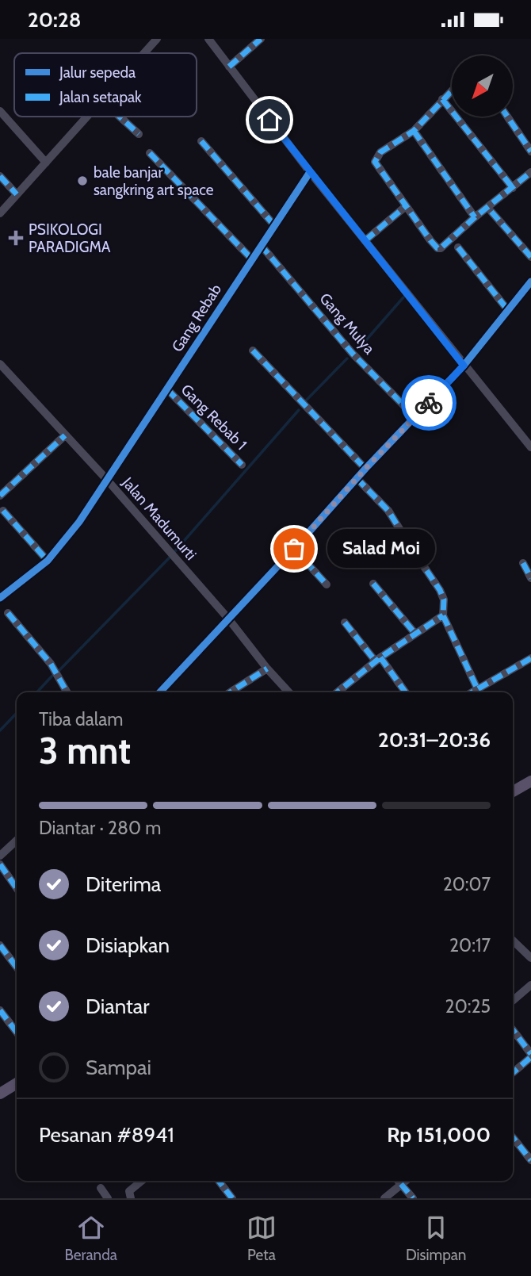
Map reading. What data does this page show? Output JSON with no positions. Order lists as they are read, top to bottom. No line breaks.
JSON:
{"streets":{"street":["Gang Rebab","Gang Mulya","Gang Rebab 1","Jalan Madumurti"]},"crossings":[["Gang Rebab","Gang Mulya"],["Gang Rebab","Gang Rebab 1"],["Gang Rebab","Jalan Madumurti"]],"places":{"other":["bale banjar sangkring art space","Salad Moi"],"health":["PSIKOLOGI PARADIGMA"]},"legend":["Jalur sepeda","Jalan setapak"],"north":"bottom left","page":{"status":"20:28","bubble":"Salad Moi","heading":["3 mnt","Tiba dalam","20:31–20:36"],"panel":["Pesanan #8941","Rp 151,000"],"bar":"Diantar · 280 m","list":[["Diterima","20:07"],["Disiapkan","20:17"],["Diantar","20:25"],"Sampai"],"tabs":["Beranda","Peta","Disimpan"]}}
